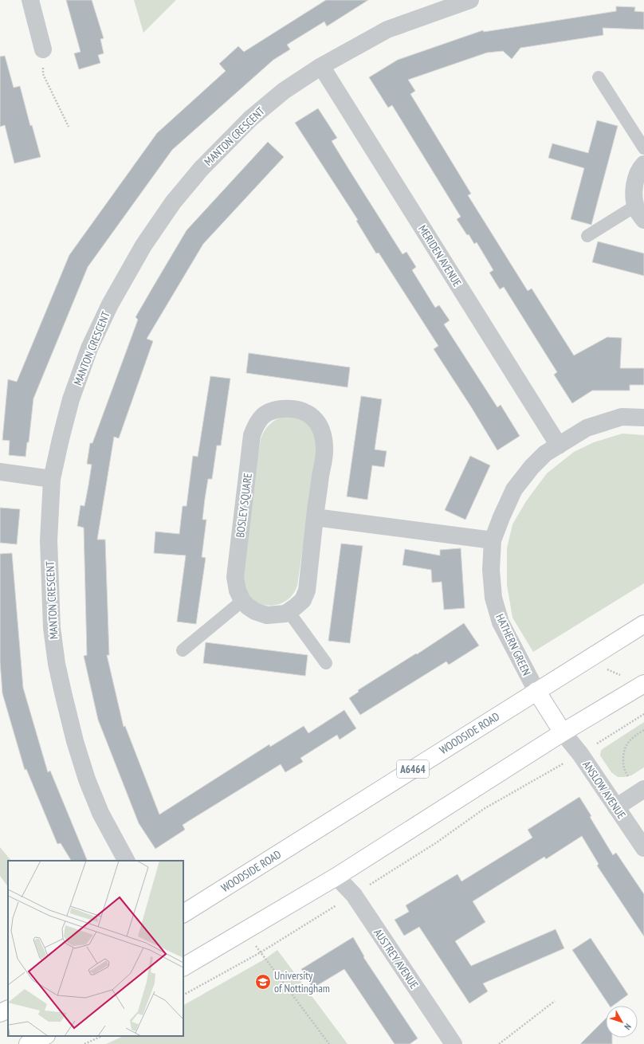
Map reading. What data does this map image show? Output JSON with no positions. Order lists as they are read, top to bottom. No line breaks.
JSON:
{"streets":{"main road":["WOODSIDE ROAD","A6464"],"street":["MANTON CRESCENT","MERIDEN AVENUE","BOSLEY SQUARE","HATHERN GREEN","ANSLOW AVENUE","AUSTREY AVENUE"]},"crossings":[["MANTON CRESCENT","MERIDEN AVENUE"],["MERIDEN AVENUE","HATHERN GREEN"],["HATHERN GREEN","WOODSIDE ROAD"]],"places":{"school or university":["University of Nottingham"]},"north":"bottom right"}
